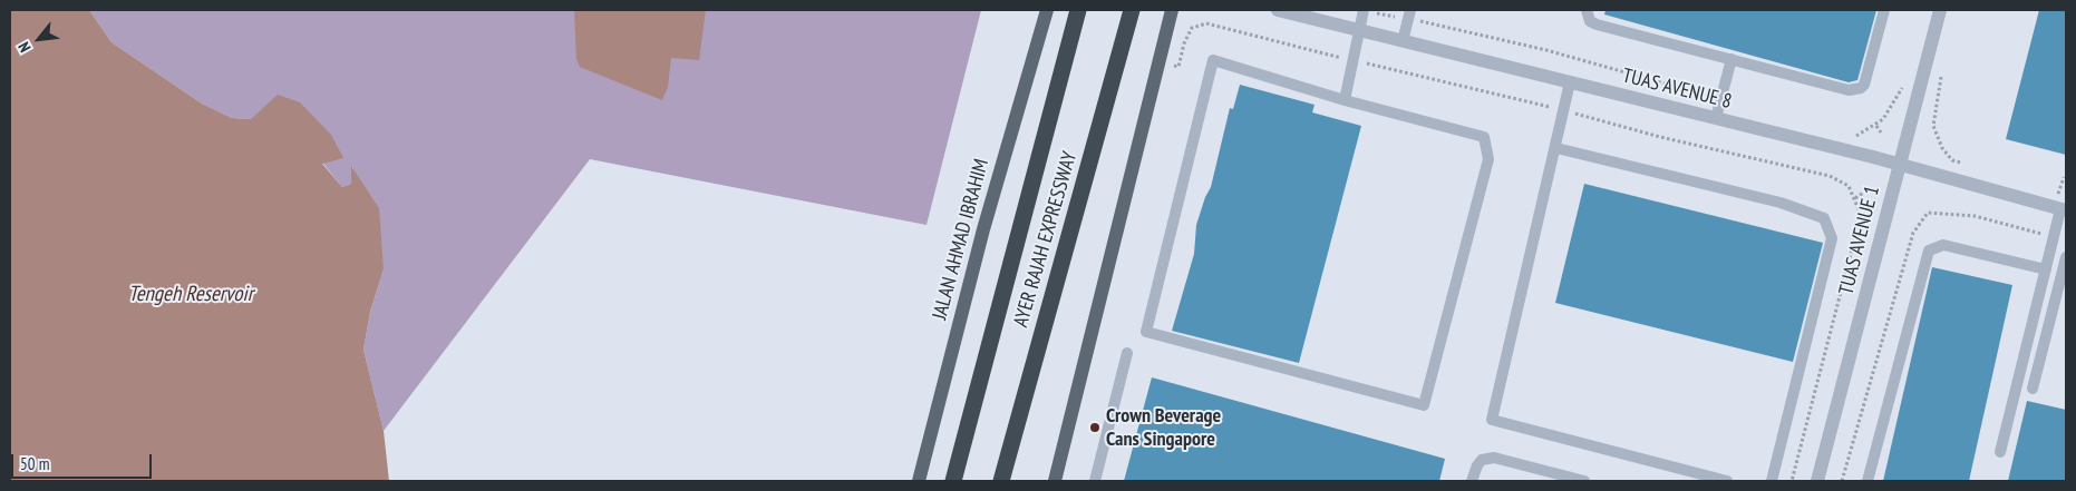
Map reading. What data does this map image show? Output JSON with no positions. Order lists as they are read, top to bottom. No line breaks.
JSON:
{"streets":{"highway":["AYER RAJAH EXPRESSWAY"],"main road":["JALAN AHMAD IBRAHIM"],"street":["TUAS AVENUE 8","TUAS AVENUE 1"]},"crossings":[["TUAS AVENUE 8","TUAS AVENUE 1"]],"water":["Tengeh Reservoir"],"places":["Crown Beverage Cans Singapore"],"scale_bar":"50 m","north":"bottom left"}
